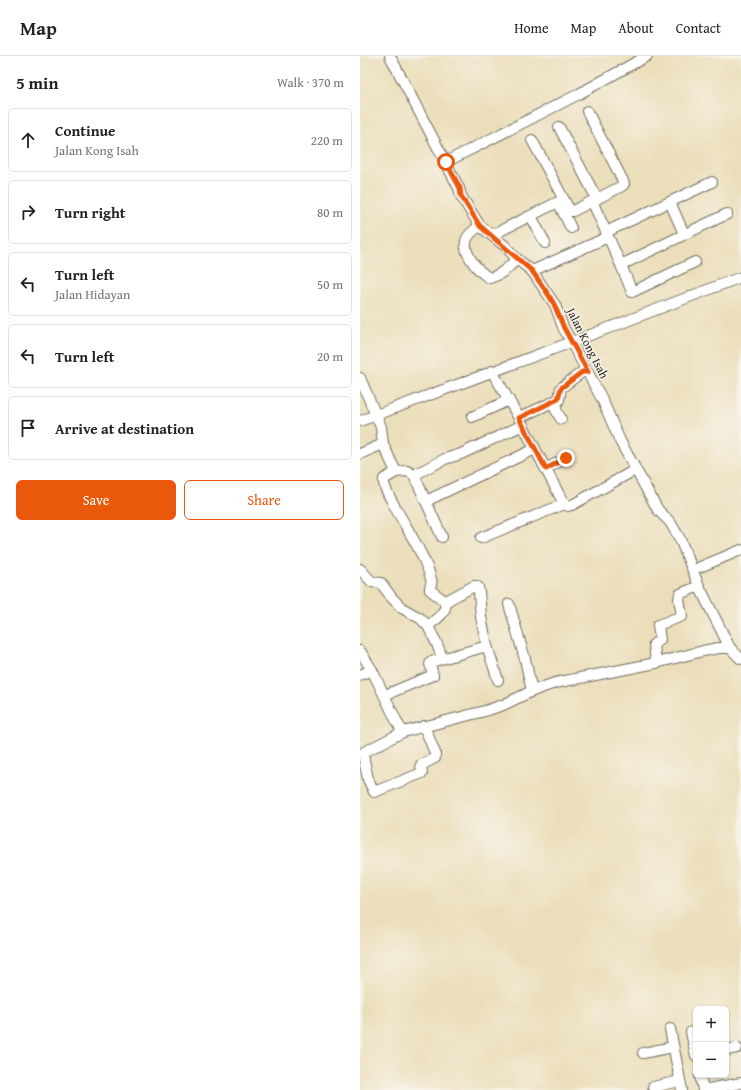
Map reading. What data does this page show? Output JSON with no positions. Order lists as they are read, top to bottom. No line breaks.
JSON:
{"streets":{"street":["Jalan Kong Isah"]},"page":{"header":"Map","nav":["Home","Map","About","Contact"],"heading":["5 min","Walk · 370 m"],"list":[["Continue","Jalan Kong Isah","220 m"],["Turn right","80 m"],["Turn left","Jalan Hidayan","50 m"],["Turn left","20 m"],"Arrive at destination"],"buttons":["Save","Share"],"map_buttons":["+","−"]}}
